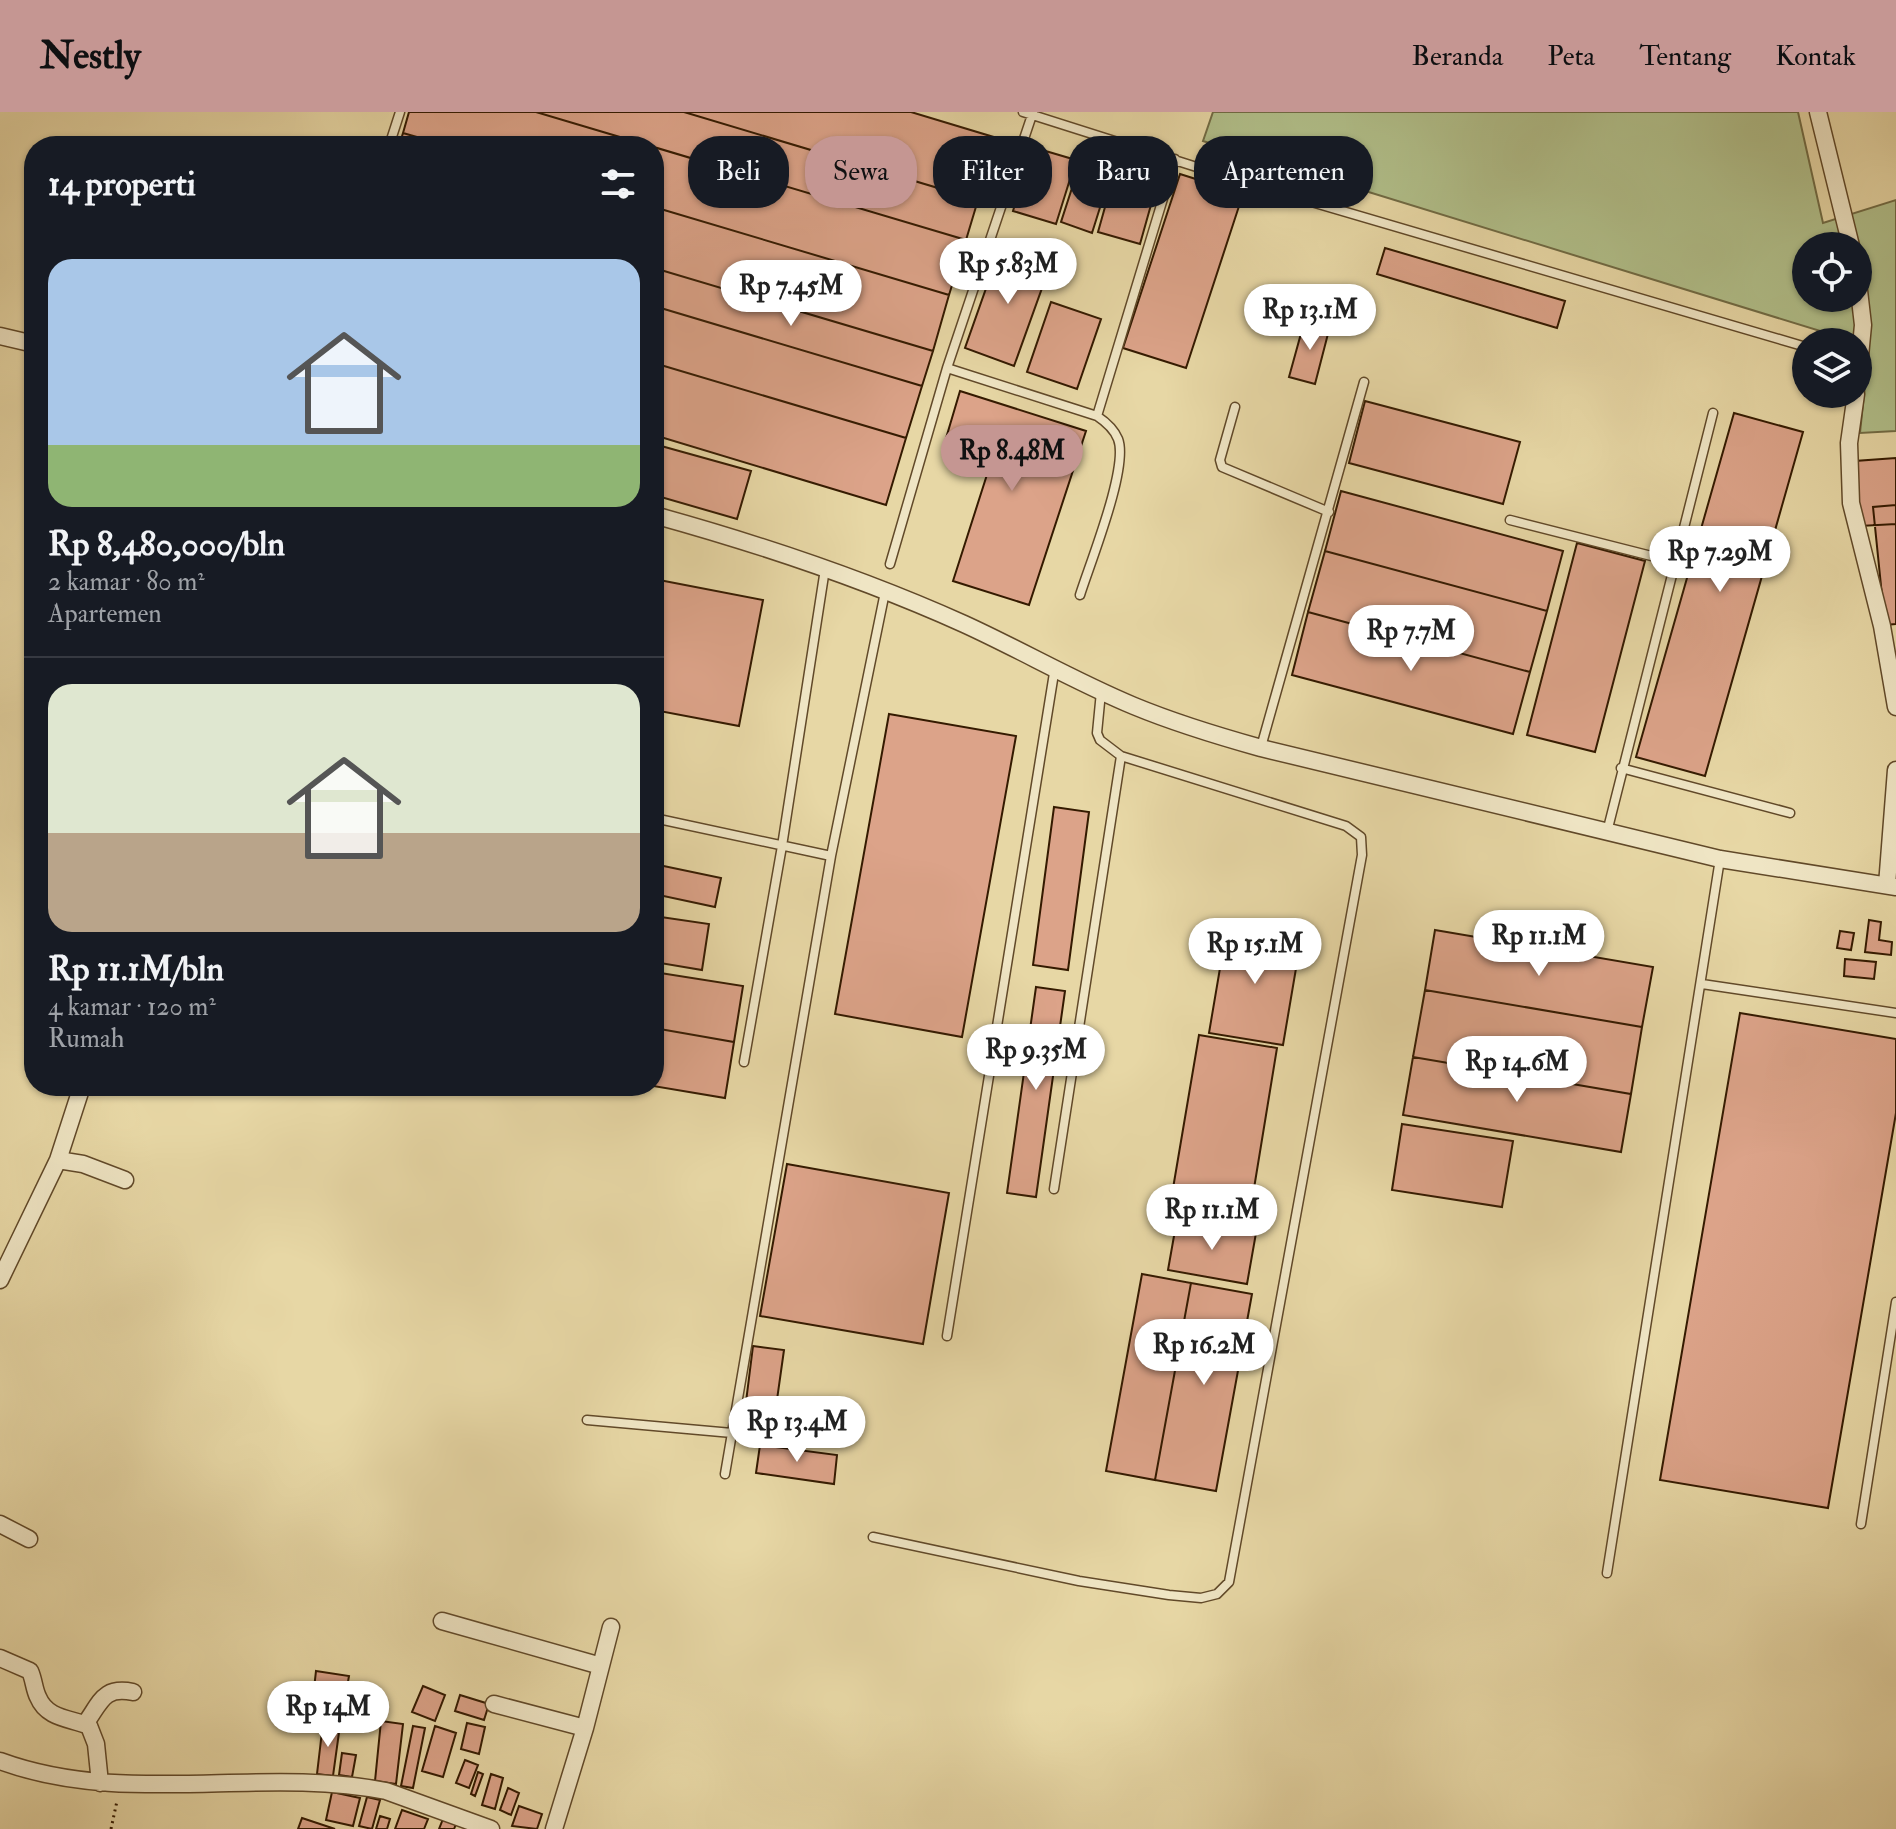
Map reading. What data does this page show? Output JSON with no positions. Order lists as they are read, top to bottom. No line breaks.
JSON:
{"page":{"header":"Nestly","nav":["Beranda","Peta","Tentang","Kontak"],"chip":["Beli","Sewa","Filter","Baru","Apartemen"],"heading":"14 properti","list":[{"name":"Rp 8,480,000/bln","note":"2 kamar · 80 m² · Apartemen"},{"name":"Rp 11.1M/bln","note":"4 kamar · 120 m² · Rumah"}],"price":["Rp 5.83M","Rp 7.45M","Rp 13.1M","Rp 8.48M","Rp 7.29M","Rp 7.7M","Rp 11.1M","Rp 15.1M","Rp 9.35M","Rp 14.6M","Rp 11.1M","Rp 16.2M","Rp 13.4M","Rp 14M"]}}
